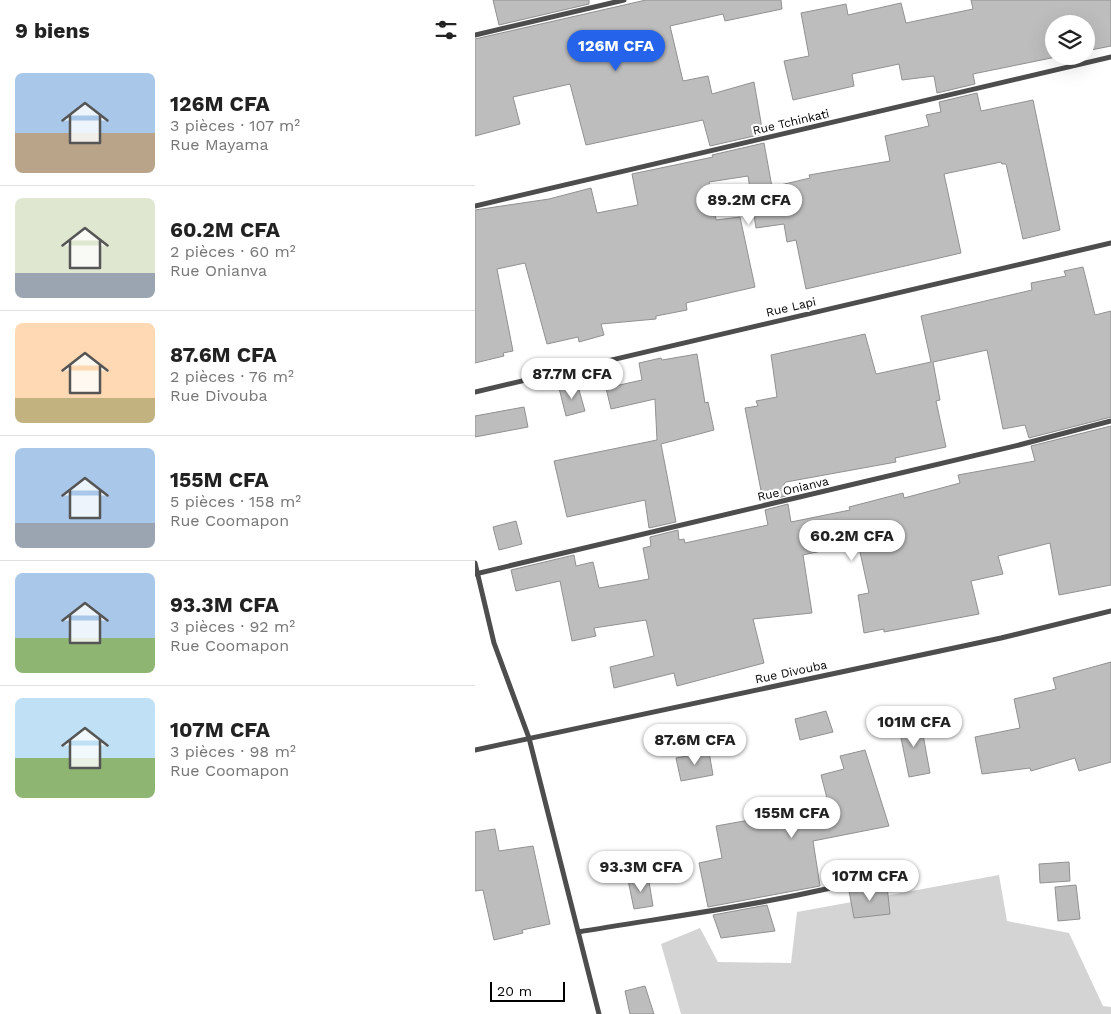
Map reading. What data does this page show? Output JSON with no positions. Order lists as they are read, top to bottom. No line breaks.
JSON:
{"streets":{"street":["Rue Tchinkati","Rue Lapi","Rue Onianva","Rue Divouba"]},"scale_bar":"20 m","page":{"heading":"9 biens","price":["126M CFA","89.2M CFA","87.7M CFA","60.2M CFA","101M CFA","87.6M CFA","155M CFA","93.3M CFA","107M CFA"],"list":[{"name":"126M CFA","note":"3 pièces · 107 m² · Rue Mayama"},{"name":"60.2M CFA","note":"2 pièces · 60 m² · Rue Onianva"},{"name":"87.6M CFA","note":"2 pièces · 76 m² · Rue Divouba"},{"name":"155M CFA","note":"5 pièces · 158 m² · Rue Coomapon"},{"name":"93.3M CFA","note":"3 pièces · 92 m² · Rue Coomapon"},{"name":"107M CFA","note":"3 pièces · 98 m² · Rue Coomapon"}],"scale":"20 m"}}
